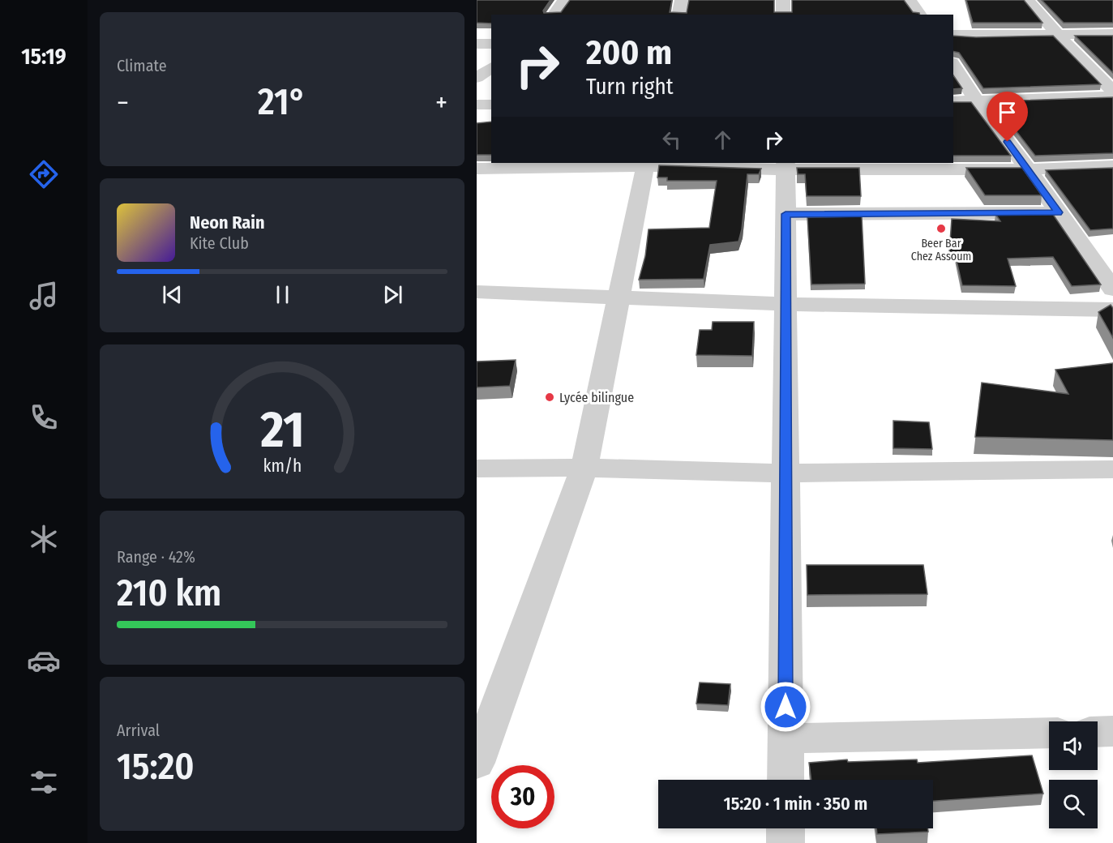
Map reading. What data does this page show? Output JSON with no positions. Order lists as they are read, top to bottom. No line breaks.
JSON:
{"places":["Beer Bar Chez Assoum","Lycée bilingue"],"page":{"tabs":"15:19","tile":["Climate",["Range · 42%","210 km"],["Arrival","15:20"]],"turn":["200 m","Turn right"],"heat":["−","21°","+"],"song":["Neon Rain","Kite Club"],"limit":"30","trip":"15:20 · 1 min · 350 m","gauge":["21","km/h"]}}
